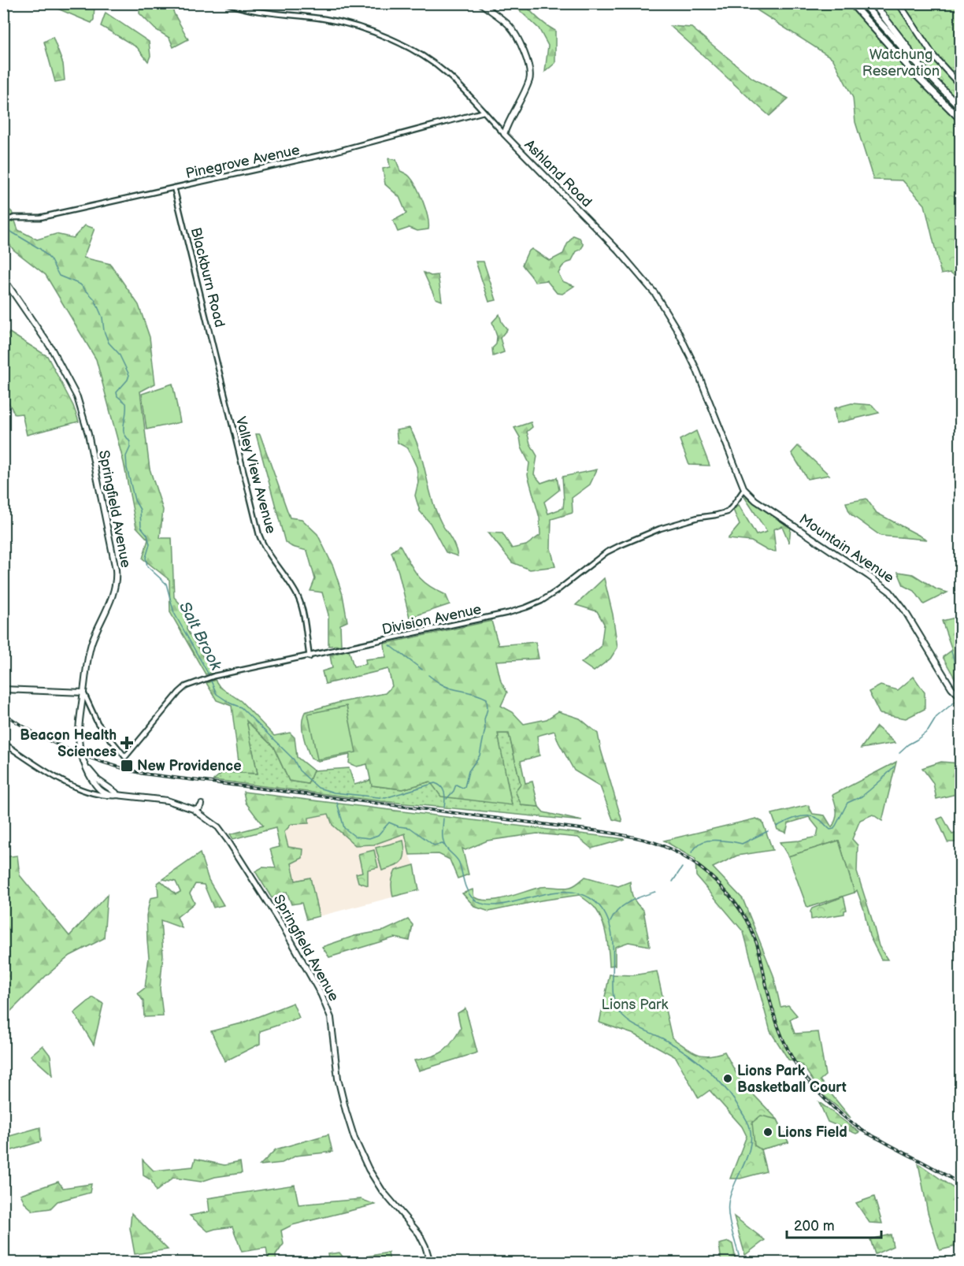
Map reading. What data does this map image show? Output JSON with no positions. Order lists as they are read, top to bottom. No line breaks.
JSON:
{"streets":{"main road":["Ashland Road","Springfield Avenue","Mountain Avenue"],"street":["Pinegrove Avenue","Blackburn Road","Valley View Avenue","Division Avenue"]},"crossings":[["Pinegrove Avenue","Ashland Road"],["Pinegrove Avenue","Blackburn Road"],["Ashland Road","Mountain Avenue"],["Ashland Road","Division Avenue"],["Blackburn Road","Valley View Avenue"],["Valley View Avenue","Division Avenue"],["Springfield Avenue","Division Avenue"]],"water":["Salt Brook"],"parks":["Watchung Reservation","Lions Park"],"places":{"health":["Beacon Health Sciences"],"transit":["New Providence"],"other":["Lions Park Basketball Court","Lions Field"]},"scale_bar":"200 m"}
